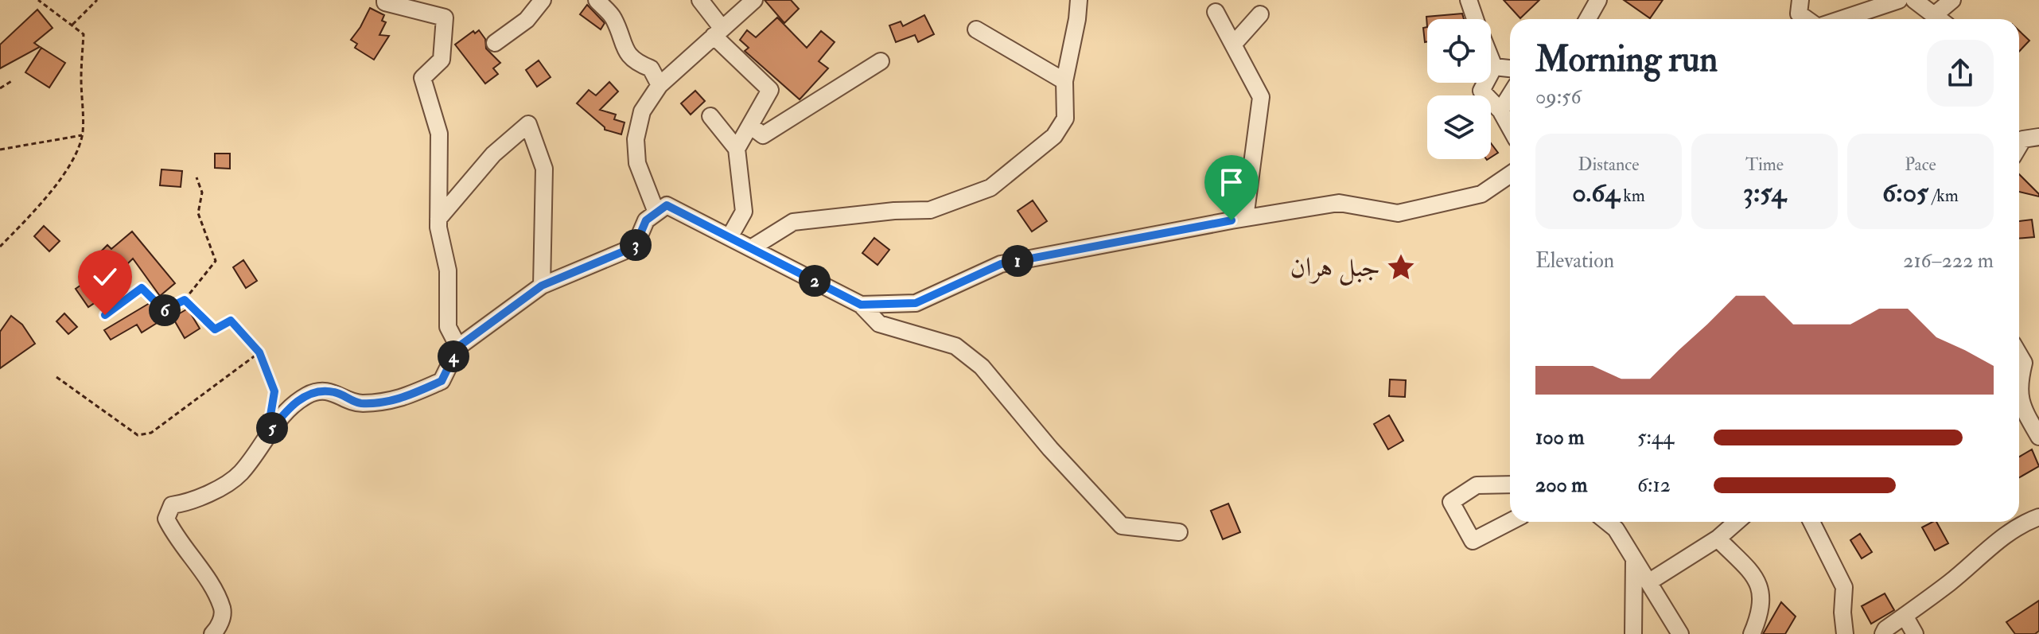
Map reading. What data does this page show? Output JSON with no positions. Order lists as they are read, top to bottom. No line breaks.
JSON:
{"places":{"place":["جبل هران"]},"page":{"heading":["Morning run","09:56"],"stats":[["Distance","0.64 km"],["Time","3:54"],["Pace","6:05 /km"]],"pins":["3","1","2","6","4","5"],"chart":["Elevation","216–222 m"],"list":[{"name":"100 m","note":"5:44"},{"name":"200 m","note":"6:12"}]}}
